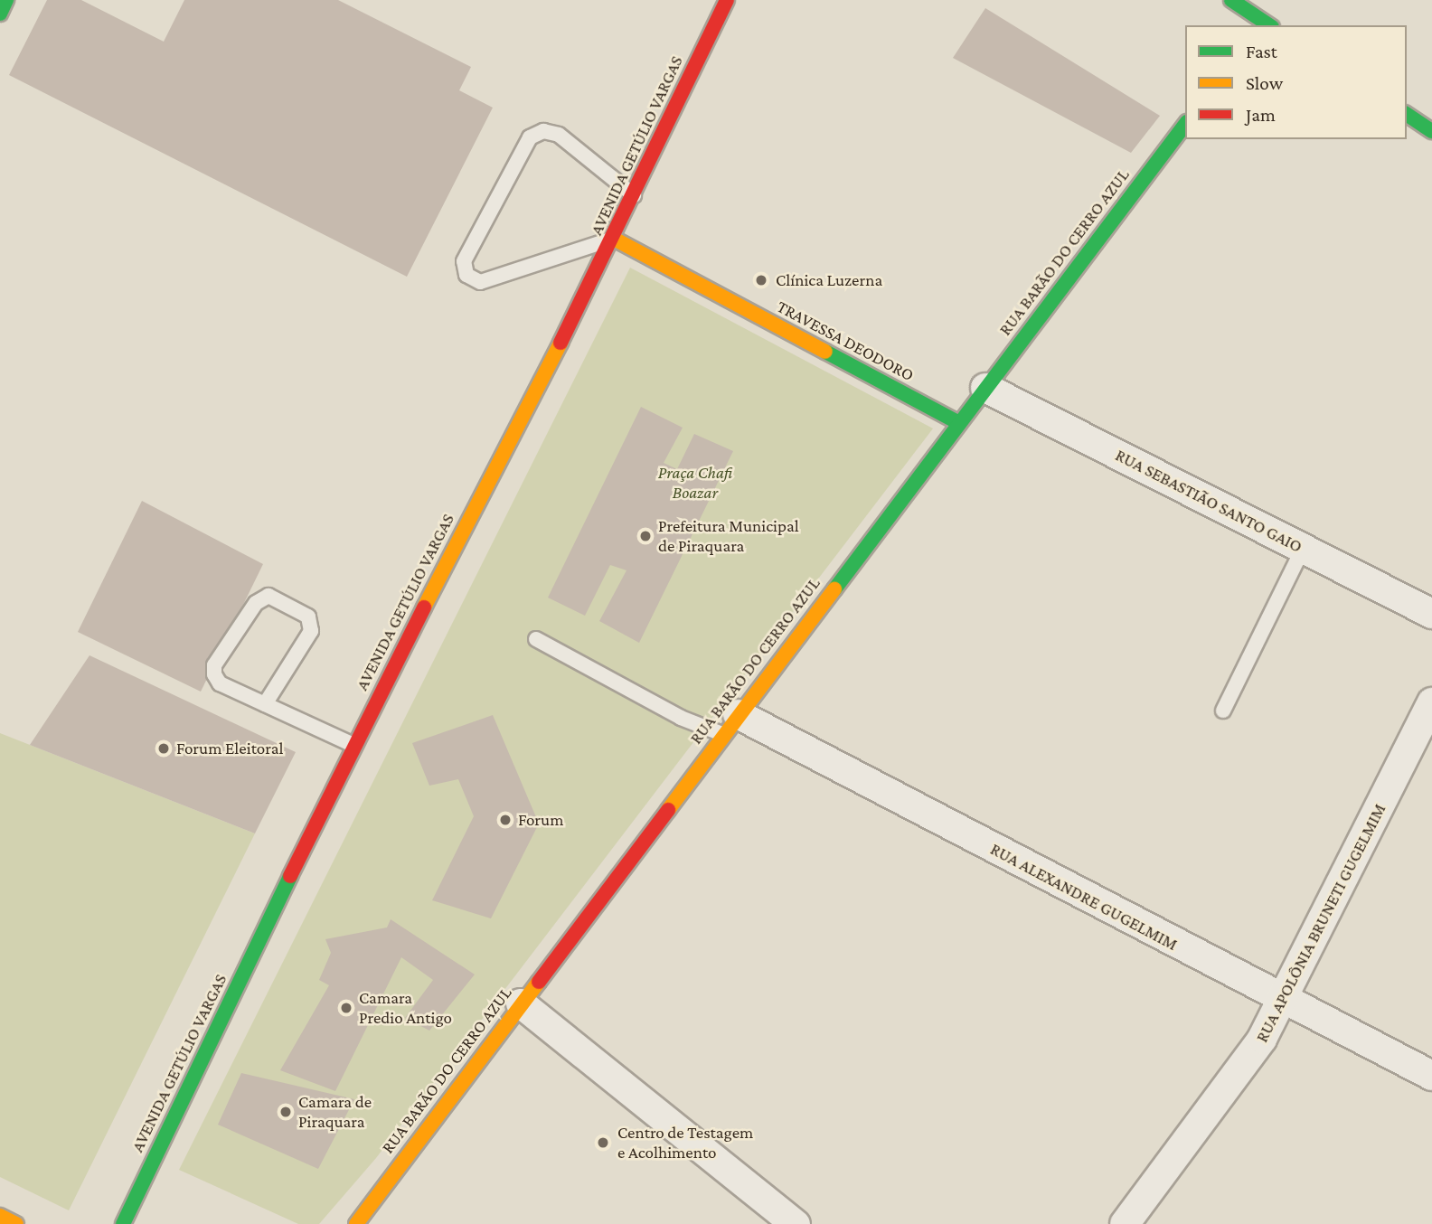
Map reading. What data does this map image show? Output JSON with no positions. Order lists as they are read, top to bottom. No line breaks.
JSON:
{"streets":{"main road":["AVENIDA GETÚLIO VARGAS","RUA BARÃO DO CERRO AZUL","TRAVESSA DEODORO"],"street":["RUA SEBASTIÃO SANTO GAIO","RUA ALEXANDRE GUGELMIM","RUA APOLÔNIA BRUNETI GUGELMIM"]},"crossings":[["AVENIDA GETÚLIO VARGAS","TRAVESSA DEODORO"],["RUA BARÃO DO CERRO AZUL","TRAVESSA DEODORO"],["RUA BARÃO DO CERRO AZUL","RUA SEBASTIÃO SANTO GAIO"],["RUA BARÃO DO CERRO AZUL","RUA ALEXANDRE GUGELMIM"],["RUA ALEXANDRE GUGELMIM","RUA APOLÔNIA BRUNETI GUGELMIM"]],"parks":["Praça Chafi Boazar"],"places":["Clínica Luzerna","Prefeitura Municipal de Piraquara","Forum Eleitoral","Forum","Camara Predio Antigo","Camara de Piraquara","Centro de Testagem e Acolhimento"],"legend":["Fast","Slow","Jam"]}
